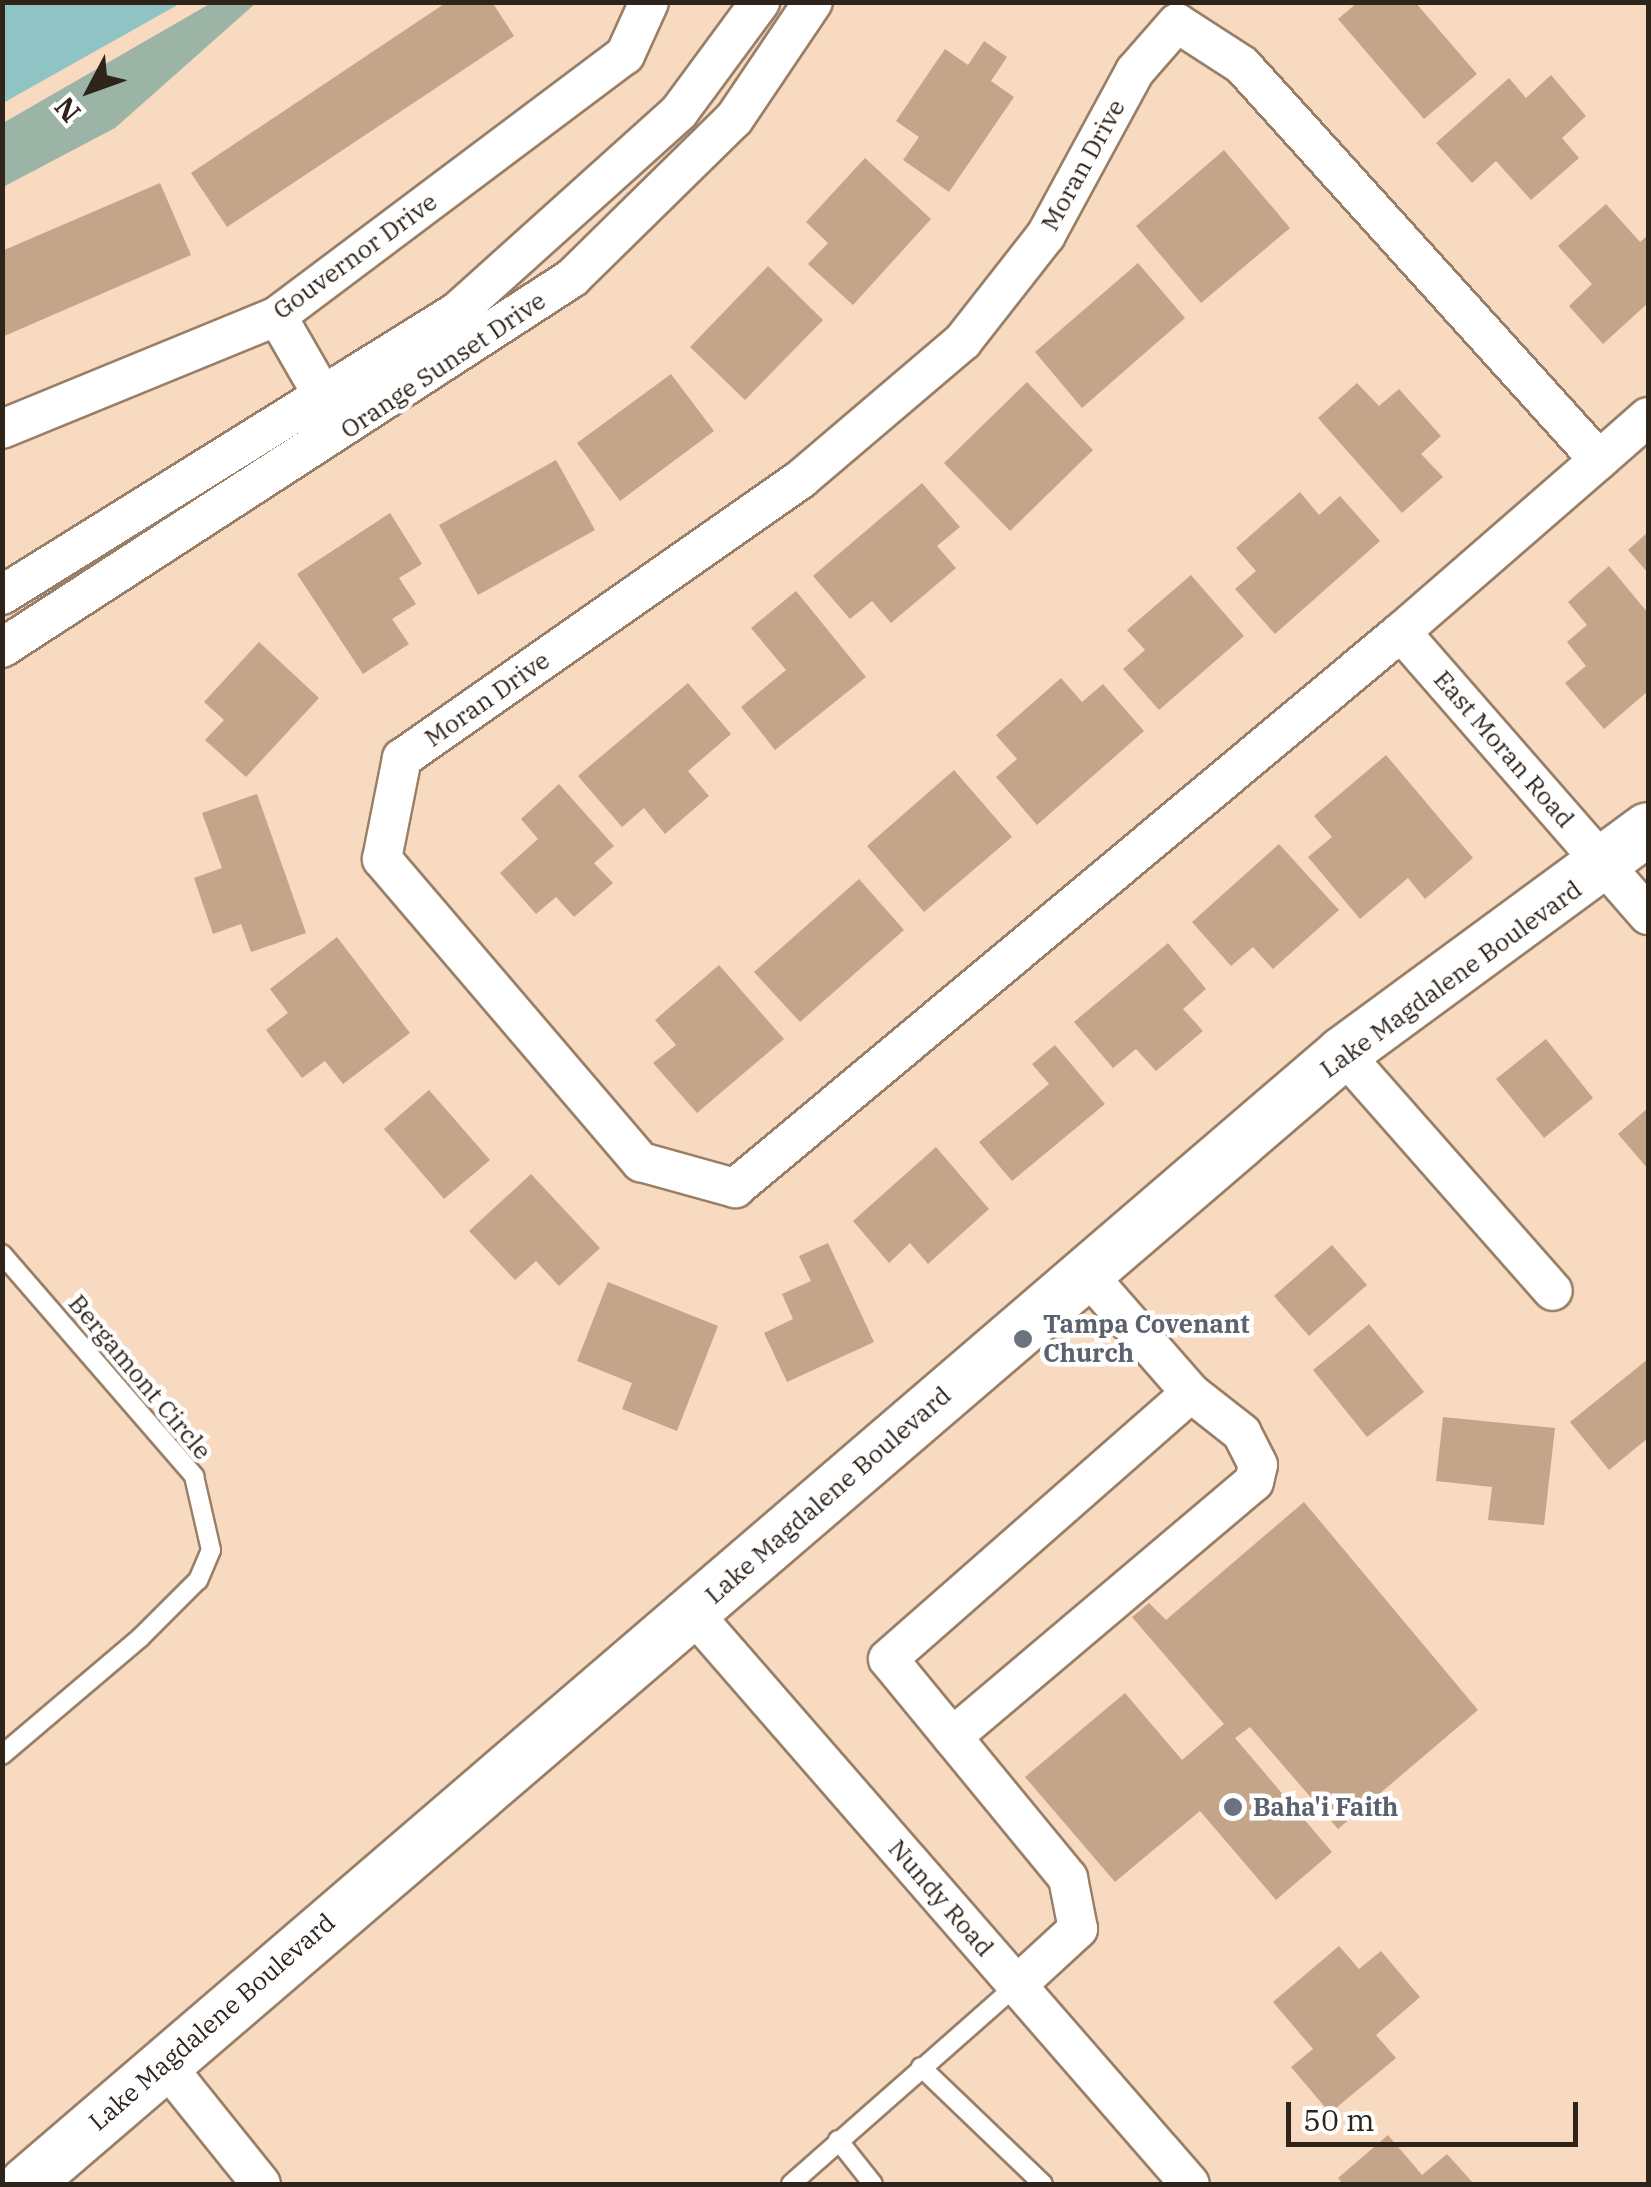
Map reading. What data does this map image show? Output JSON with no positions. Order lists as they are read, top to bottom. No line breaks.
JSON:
{"streets":{"street":["Moran Drive","Gouvernor Drive","Orange Sunset Drive","East Moran Road","Lake Magdalene Boulevard","Nundy Road"],"lane":["Bergamont Circle"]},"crossings":[["Moran Drive","East Moran Road"],["East Moran Road","Lake Magdalene Boulevard"],["Lake Magdalene Boulevard","Nundy Road"]],"places":["Tampa Covenant Church","Baha'i Faith"],"scale_bar":"50 m","north":"bottom left"}
